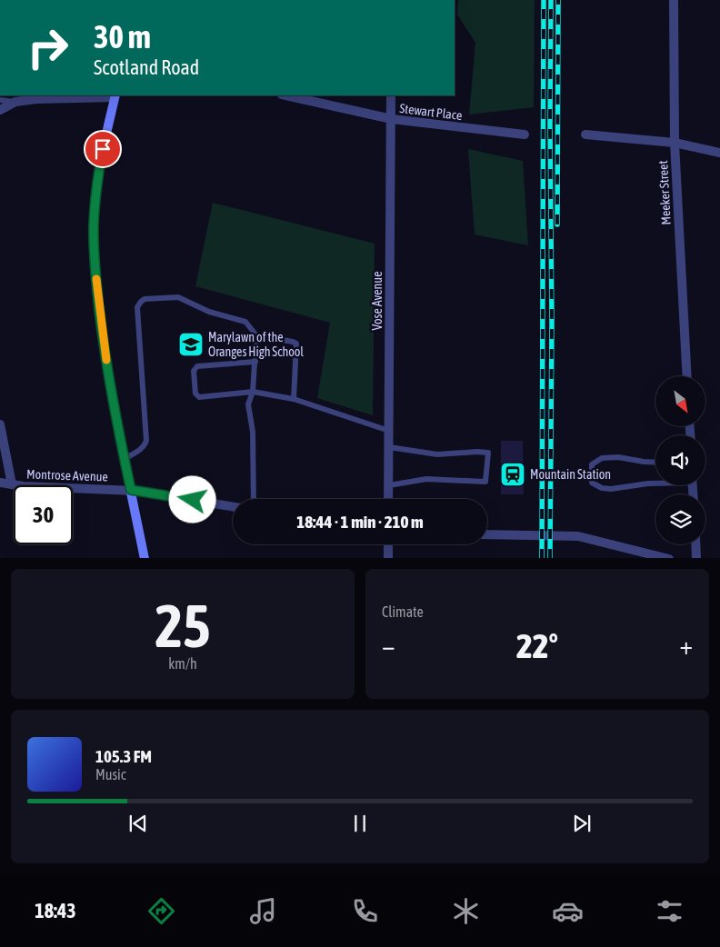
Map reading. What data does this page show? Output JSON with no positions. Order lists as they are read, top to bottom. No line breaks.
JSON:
{"streets":{"street":["Stewart Place","Meeker Street","Vose Avenue","Montrose Avenue"]},"crossings":[["Stewart Place","Vose Avenue"]],"places":{"school or university":["Marylawn of the Oranges High School"],"station":["Mountain Station"]},"north":"bottom right","page":{"turn":["30 m","Scotland Road"],"limit":"30","trip":"18:44 · 1 min · 210 m","tile":[["25","km/h"],"Climate"],"heat":["−","22°","+"],"song":["105.3 FM","Music"],"tabs":"18:43"}}
